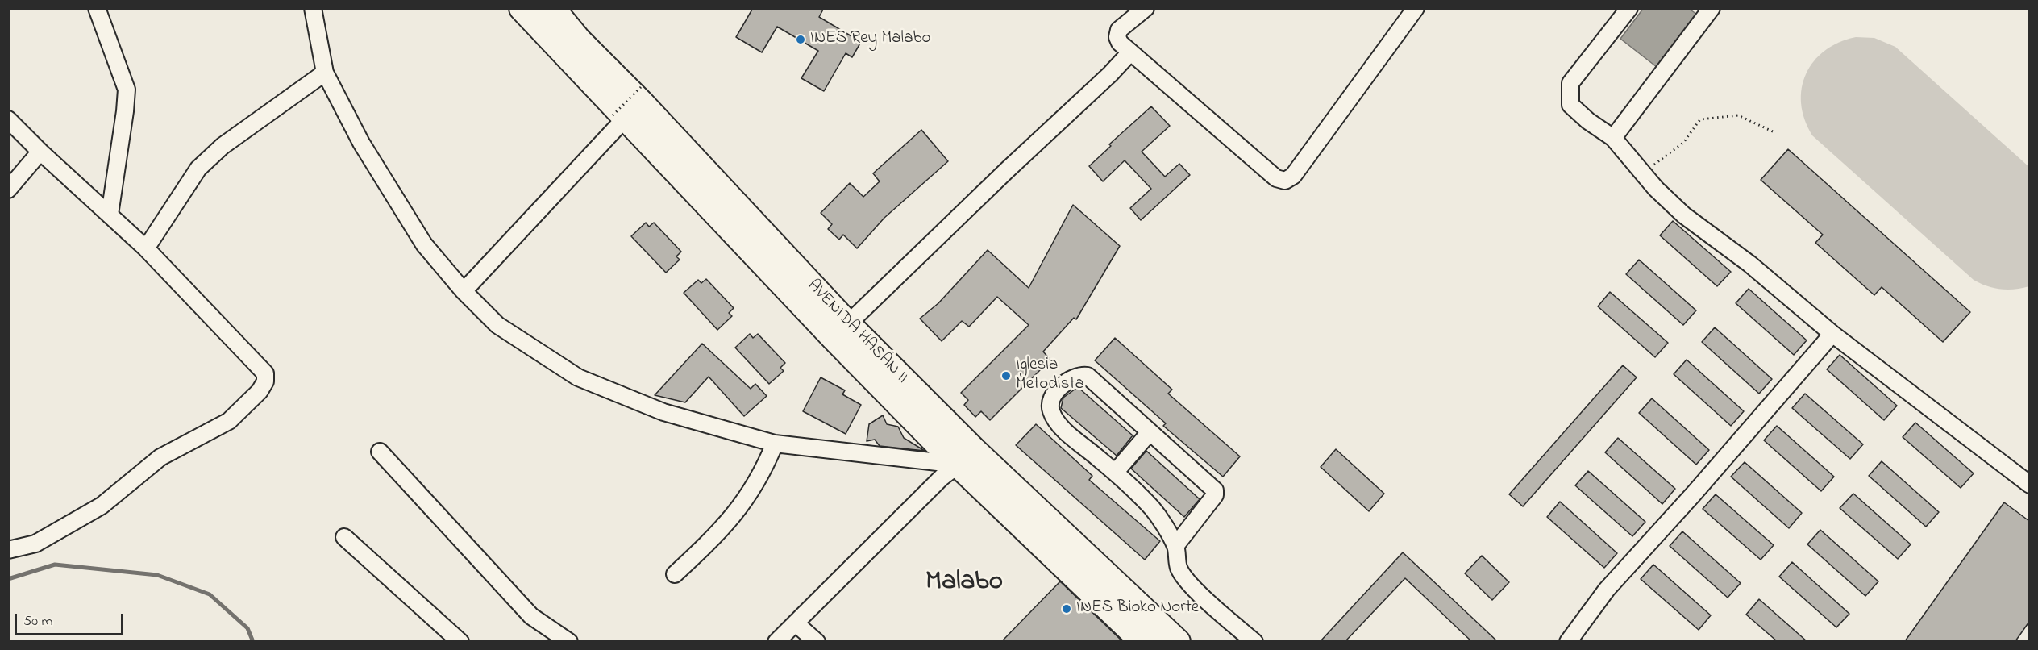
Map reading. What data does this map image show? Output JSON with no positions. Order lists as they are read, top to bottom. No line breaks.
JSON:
{"streets":{"main road":["AVENIDA HASÁN II"]},"districts":["Malabo"],"places":["INES Rey Malabo","Iglesia Metodista","INES Bioko Norte"],"scale_bar":"50 m"}
